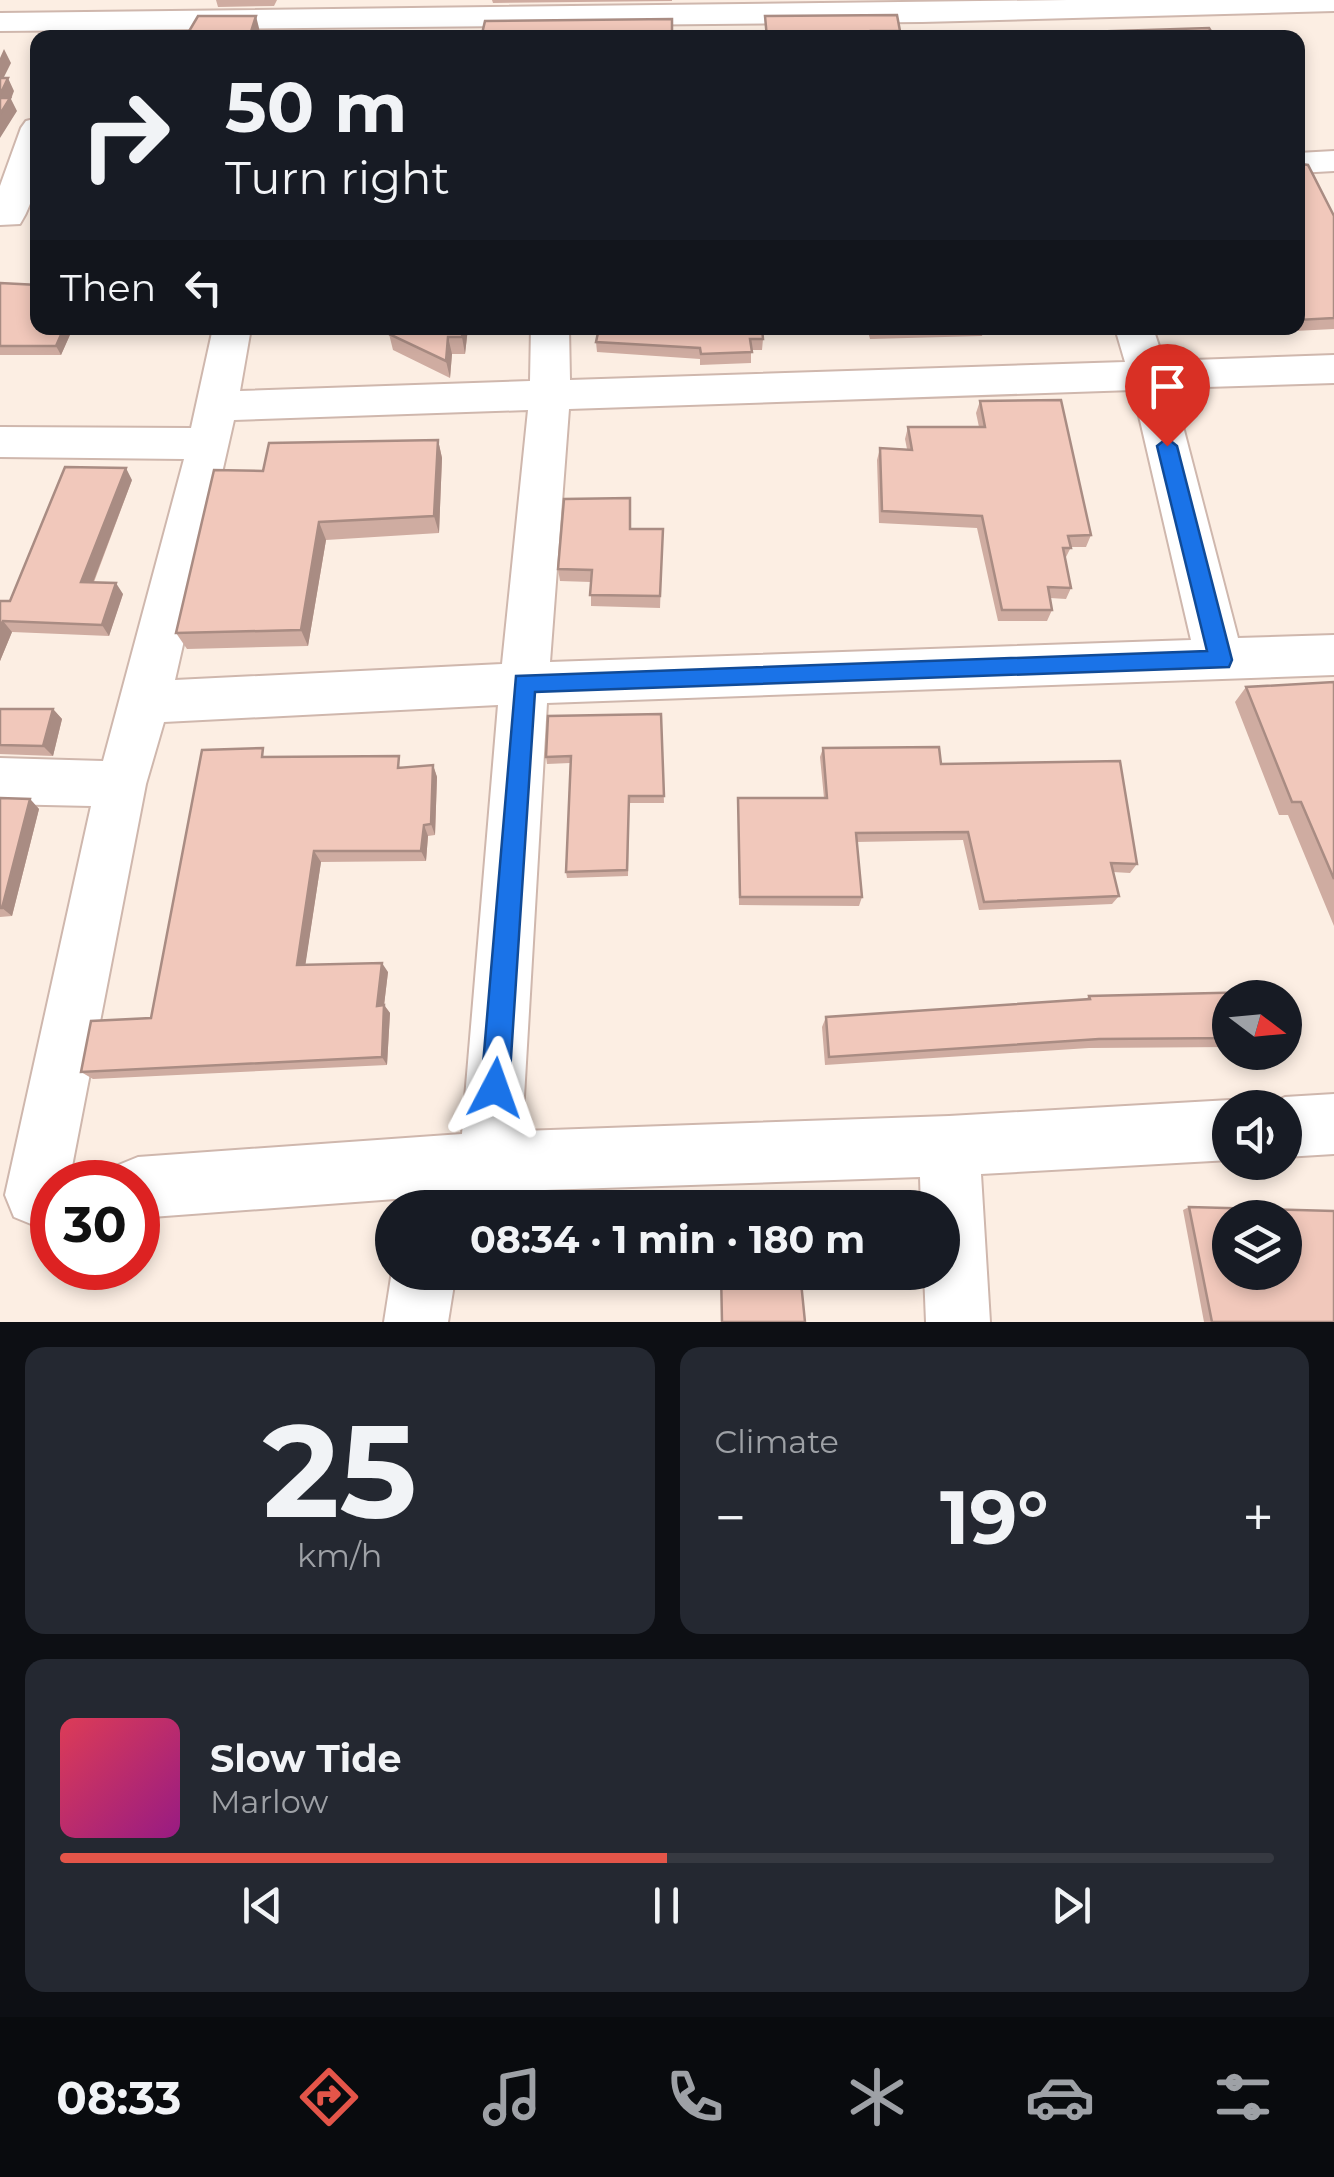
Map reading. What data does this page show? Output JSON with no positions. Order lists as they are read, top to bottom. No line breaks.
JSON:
{"north":"right","page":{"turn":["50 m","Turn right"],"then":"Then","limit":"30","trip":"08:34 · 1 min · 180 m","tile":[["25","km/h"],"Climate"],"heat":["−","19°","+"],"song":["Slow Tide","Marlow"],"tabs":"08:33"}}
